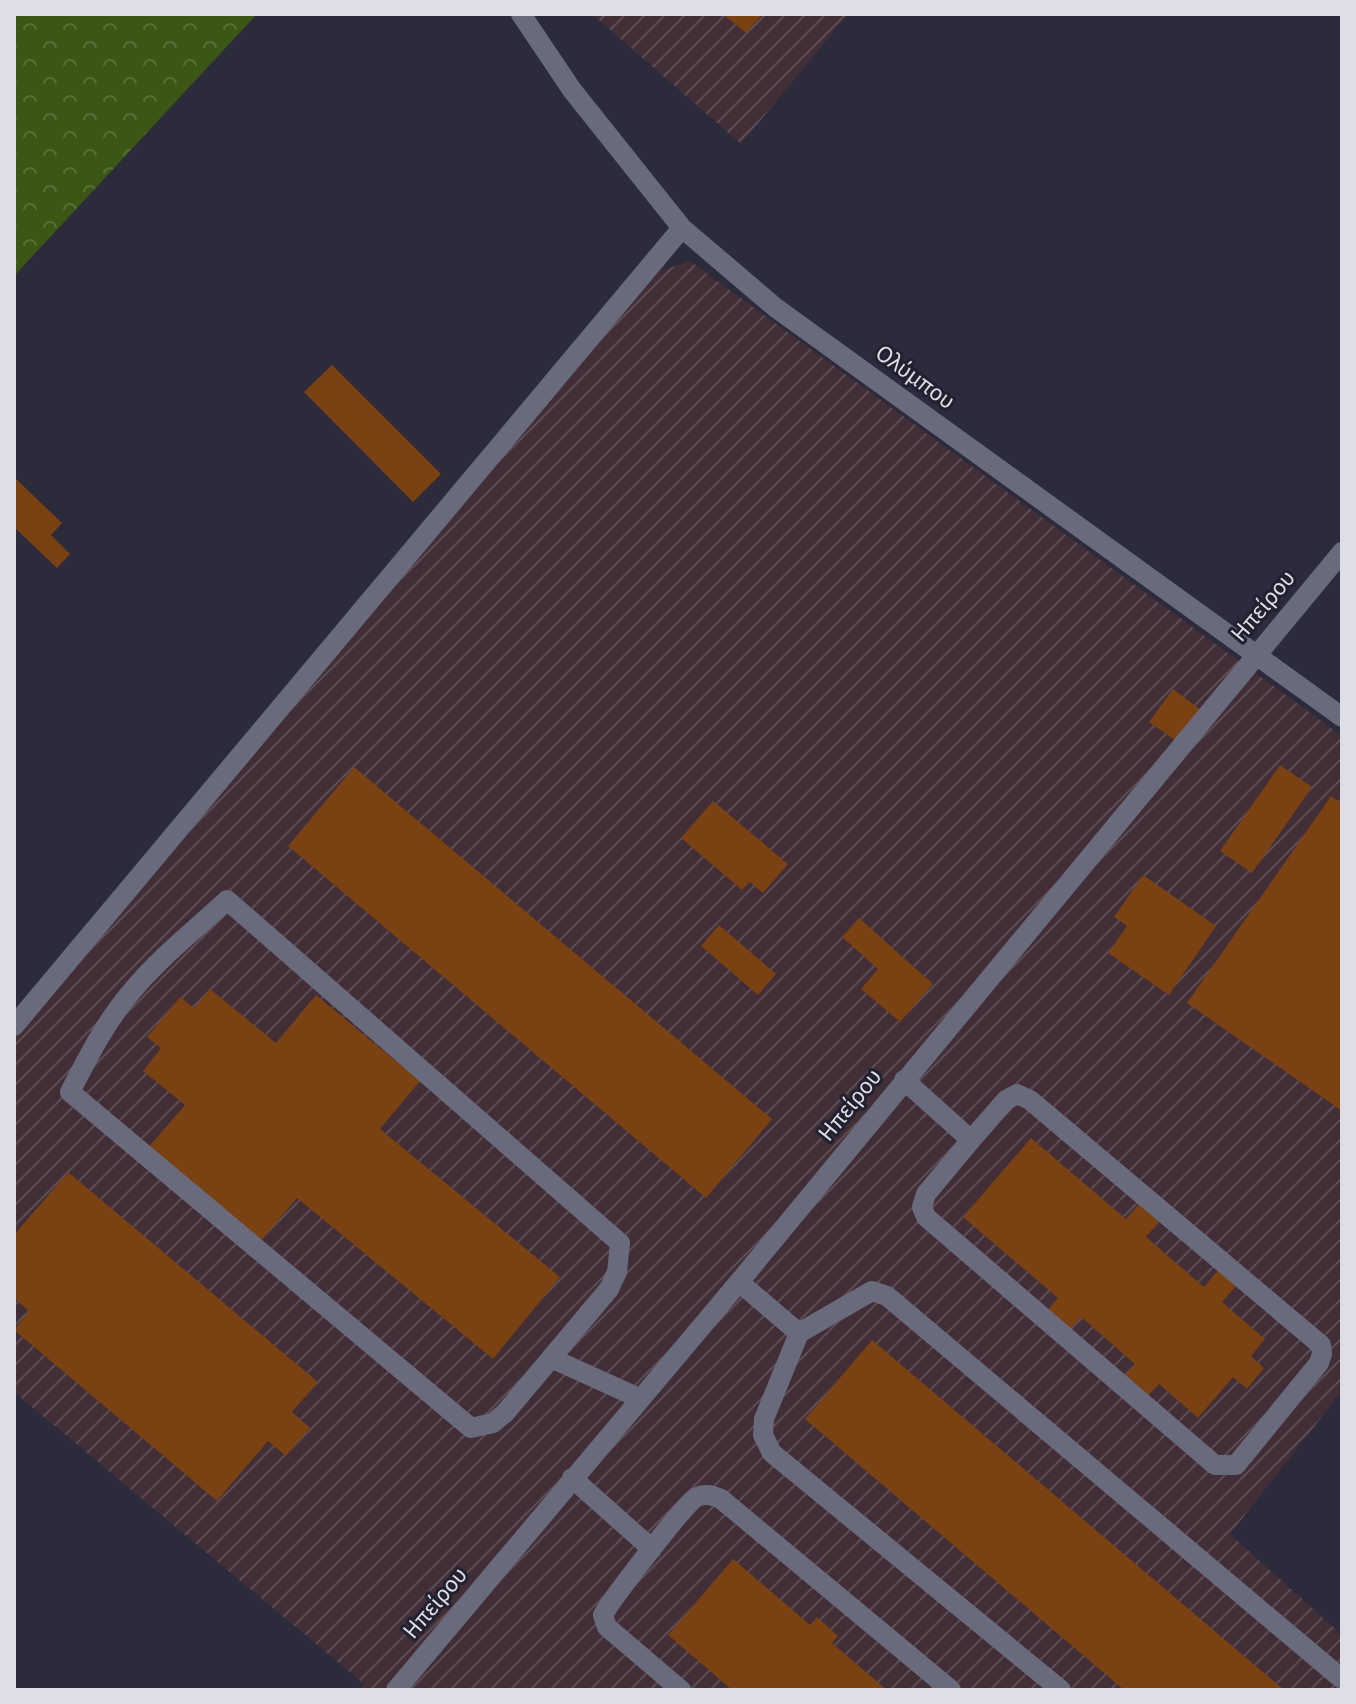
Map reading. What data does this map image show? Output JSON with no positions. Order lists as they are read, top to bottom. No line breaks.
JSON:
{"streets":{"street":["Ολύμπου","Ηπείρου"]},"crossings":[["Ολύμπου","Ηπείρου"]]}
